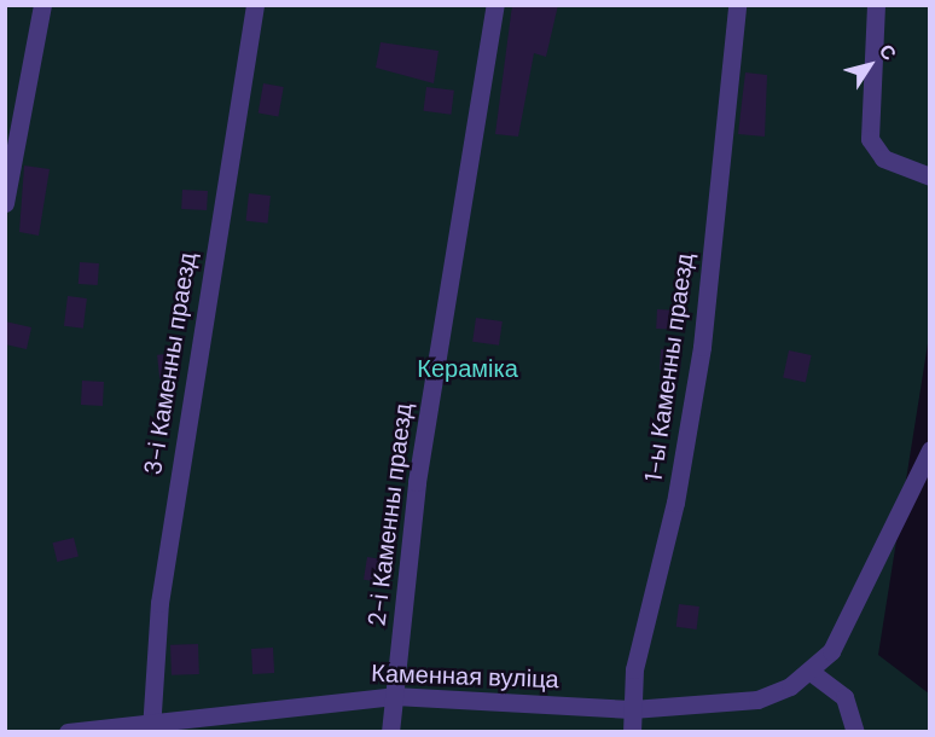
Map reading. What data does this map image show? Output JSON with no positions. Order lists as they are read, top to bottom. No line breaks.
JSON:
{"streets":{"street":["3-і Каменны праезд","1-ы Каменны праезд","2-і Каменны праезд","Каменная вуліца"]},"crossings":[["3-і Каменны праезд","Каменная вуліца"],["1-ы Каменны праезд","Каменная вуліца"],["2-і Каменны праезд","Каменная вуліца"]],"parks":["Кераміка"],"north":"top right"}
